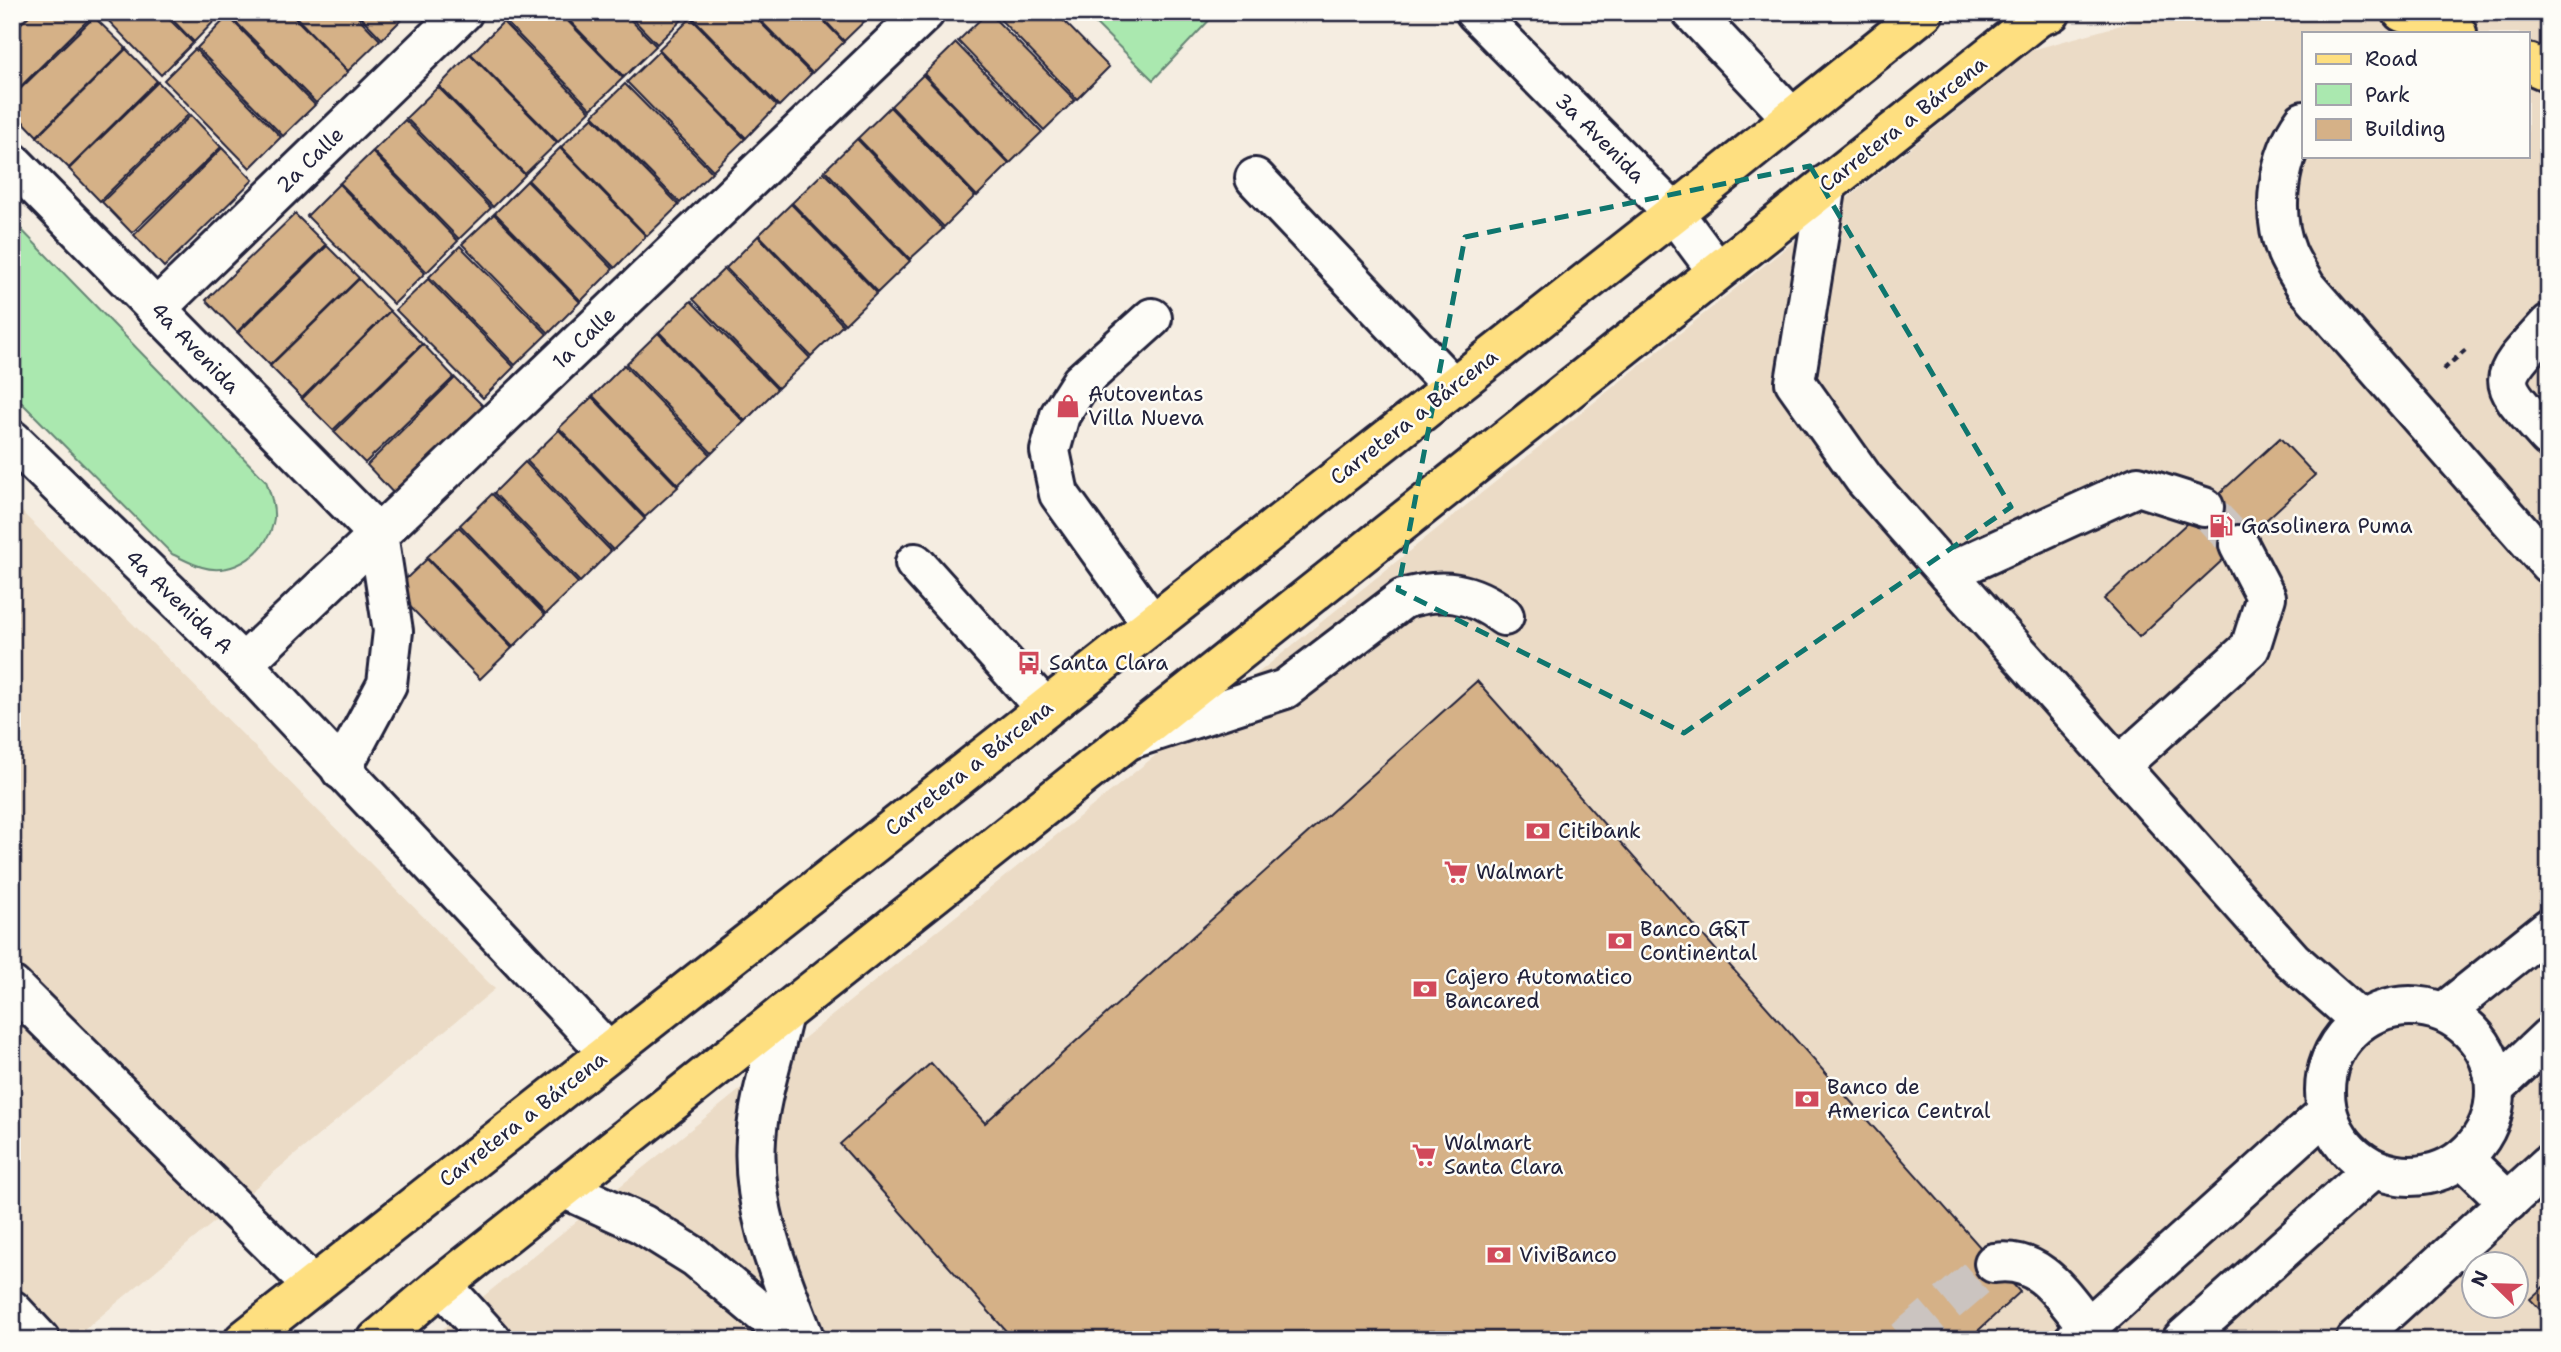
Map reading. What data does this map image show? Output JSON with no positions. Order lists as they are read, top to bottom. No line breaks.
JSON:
{"streets":{"main road":["Carretera a Bárcena"],"street":["3a Avenida","2a Calle","1a Calle","4a Avenida","4a Avenida A"]},"crossings":[["Carretera a Bárcena","3a Avenida"],["Carretera a Bárcena","4a Avenida A"],["2a Calle","4a Avenida"],["1a Calle","4a Avenida"],["1a Calle","4a Avenida A"]],"places":{"shop":["Autoventas Villa Nueva"],"fuel station":["Gasolinera Puma"],"bus stop":["Santa Clara"],"bank":["Citibank","Banco G&T Continental","Cajero Automatico Bancared","Banco de America Central","ViviBanco"],"supermarket":["Walmart","Walmart Santa Clara"]},"legend":["Road","Park","Building"],"north":"top left"}
